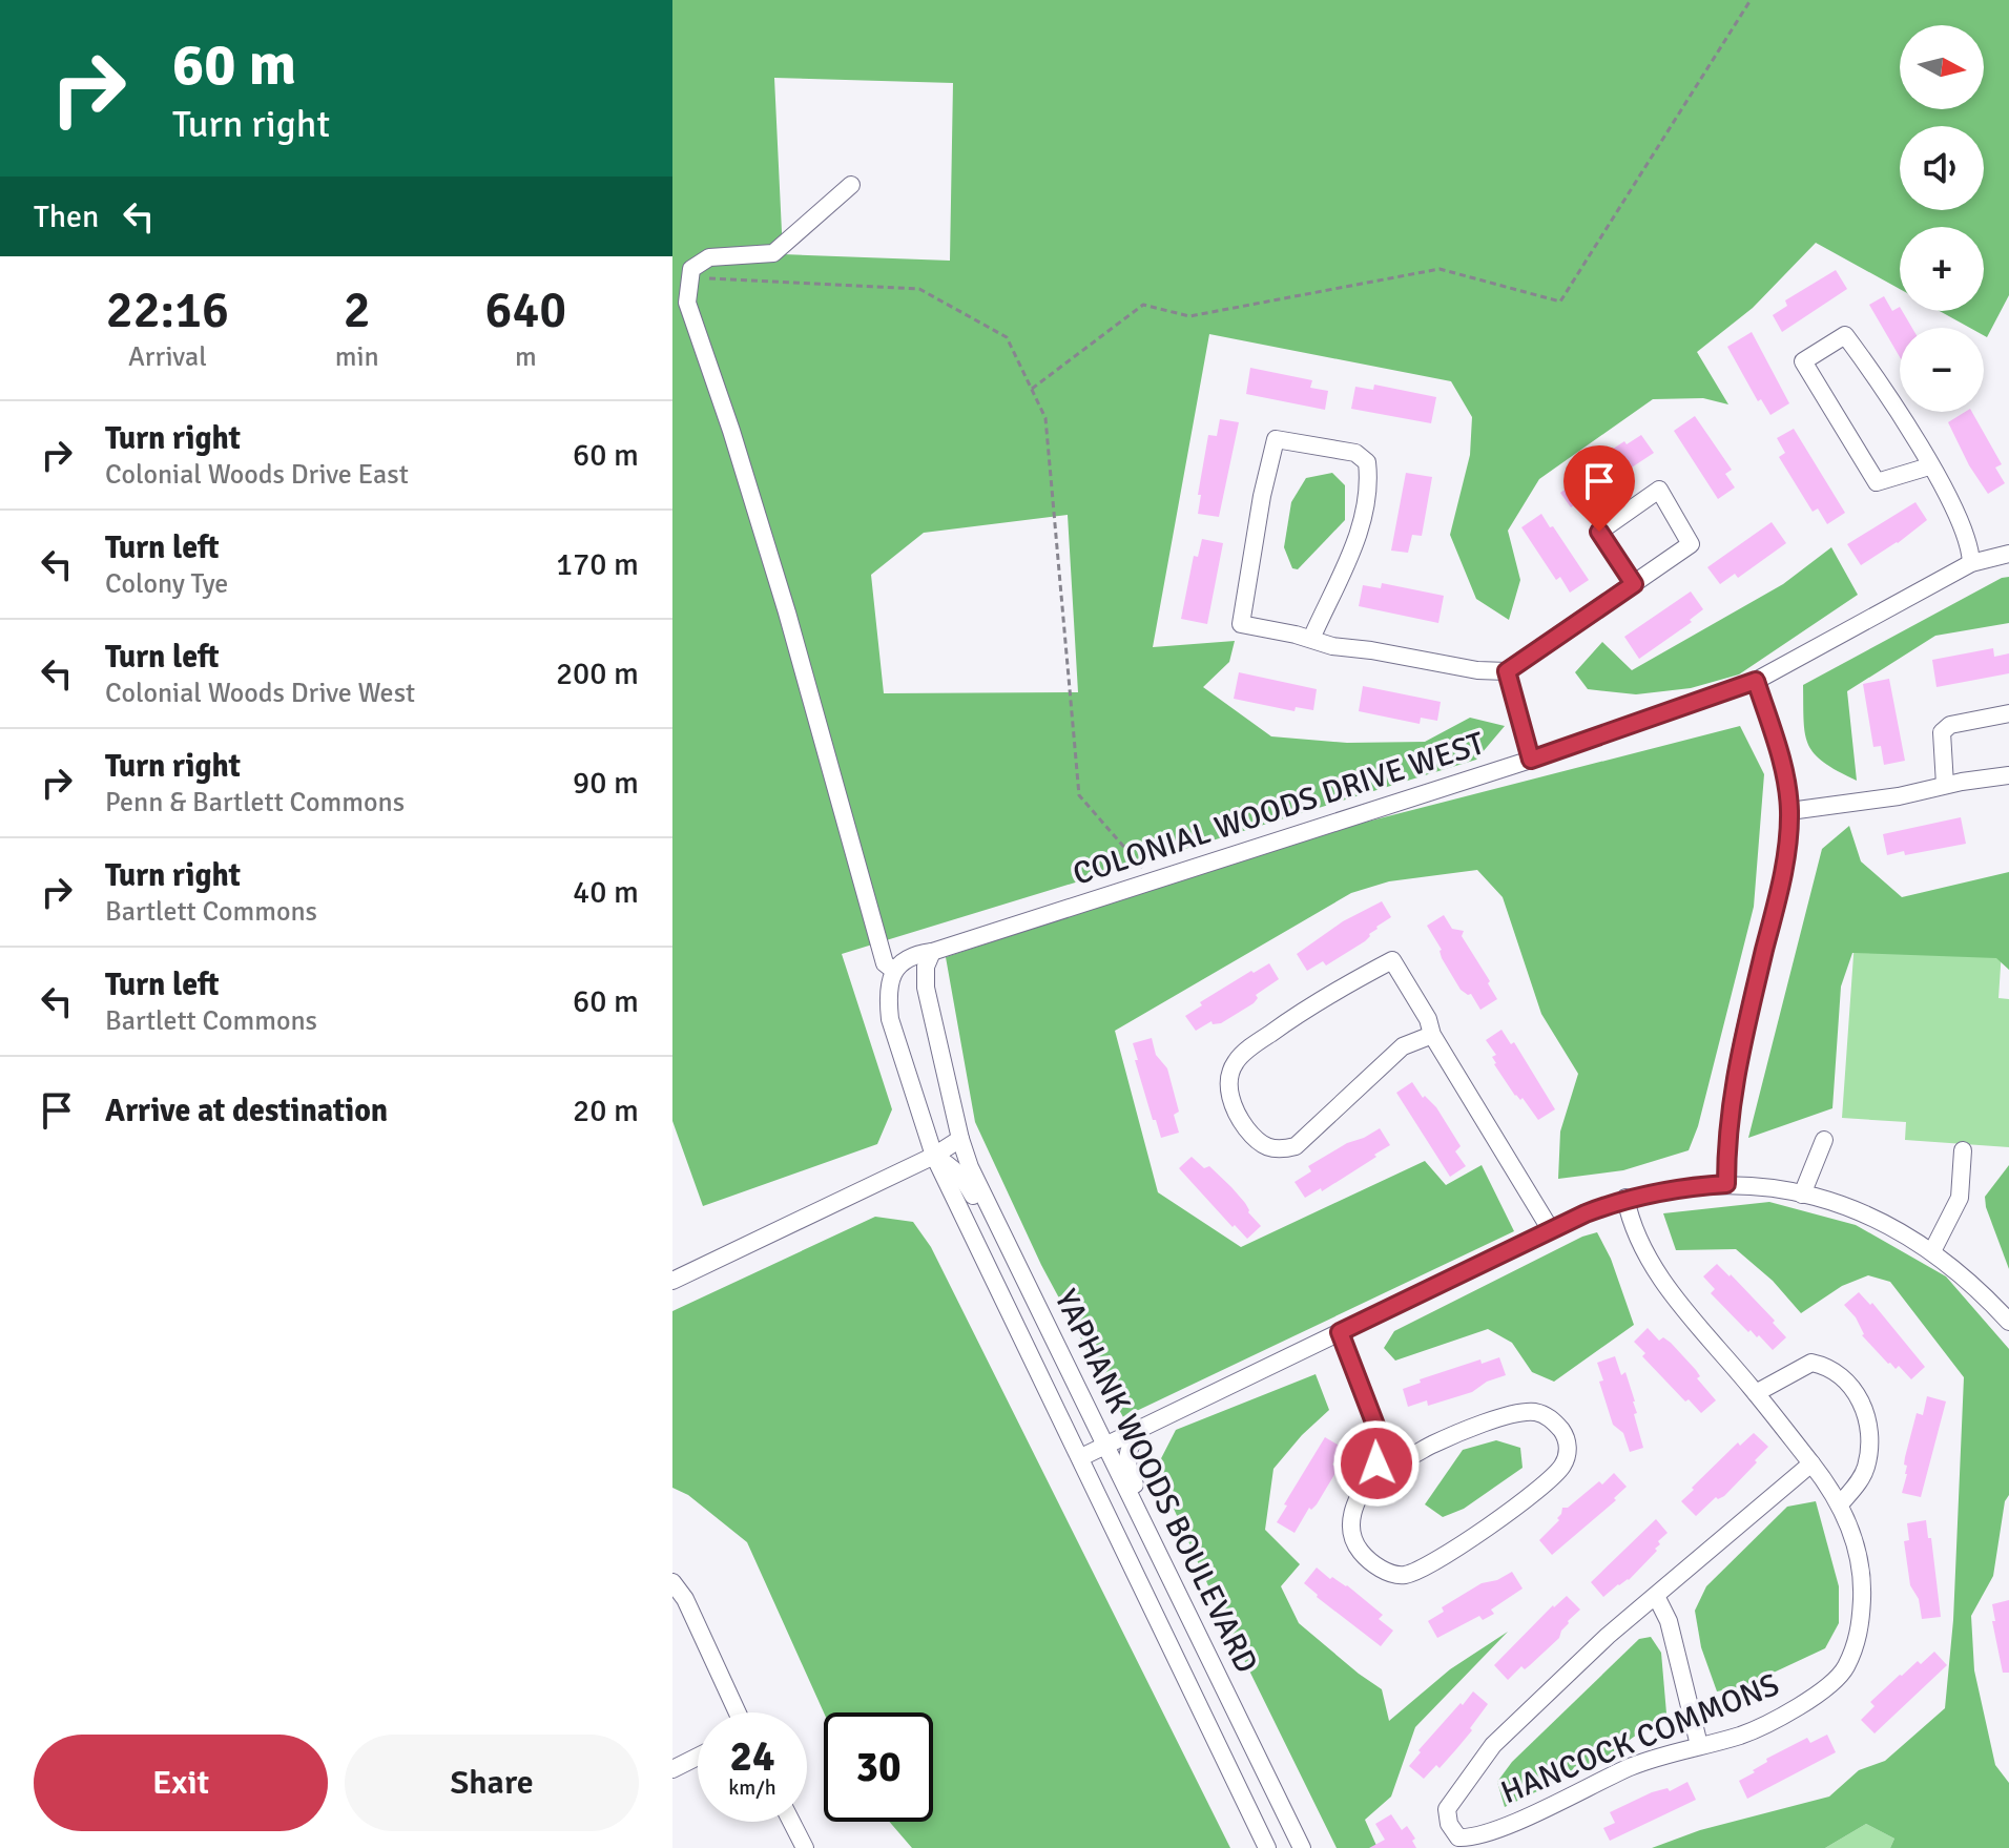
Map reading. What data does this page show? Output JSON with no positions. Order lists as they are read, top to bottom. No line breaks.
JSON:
{"streets":{"street":["COLONIAL WOODS DRIVE WEST","YAPHANK WOODS BOULEVARD","HANCOCK COMMONS"]},"crossings":[["COLONIAL WOODS DRIVE WEST","YAPHANK WOODS BOULEVARD"]],"north":"right","page":{"turn":["60 m","Turn right"],"map_buttons":["+","−"],"then":"Then","eta":["22:16","Arrival","2","min","640","m"],"list":[{"name":"Turn right","note":"Colonial Woods Drive East","value":"60 m"},{"name":"Turn left","note":"Colony Tye","value":"170 m"},{"name":"Turn left","note":"Colonial Woods Drive West","value":"200 m"},{"name":"Turn right","note":"Penn & Bartlett Commons","value":"90 m"},{"name":"Turn right","note":"Bartlett Commons","value":"40 m"},{"name":"Turn left","note":"Bartlett Commons","value":"60 m"},{"name":"Arrive at destination","value":"20 m"}],"speed":"24 km/h","limit":"30","buttons":["Exit","Share"]}}
